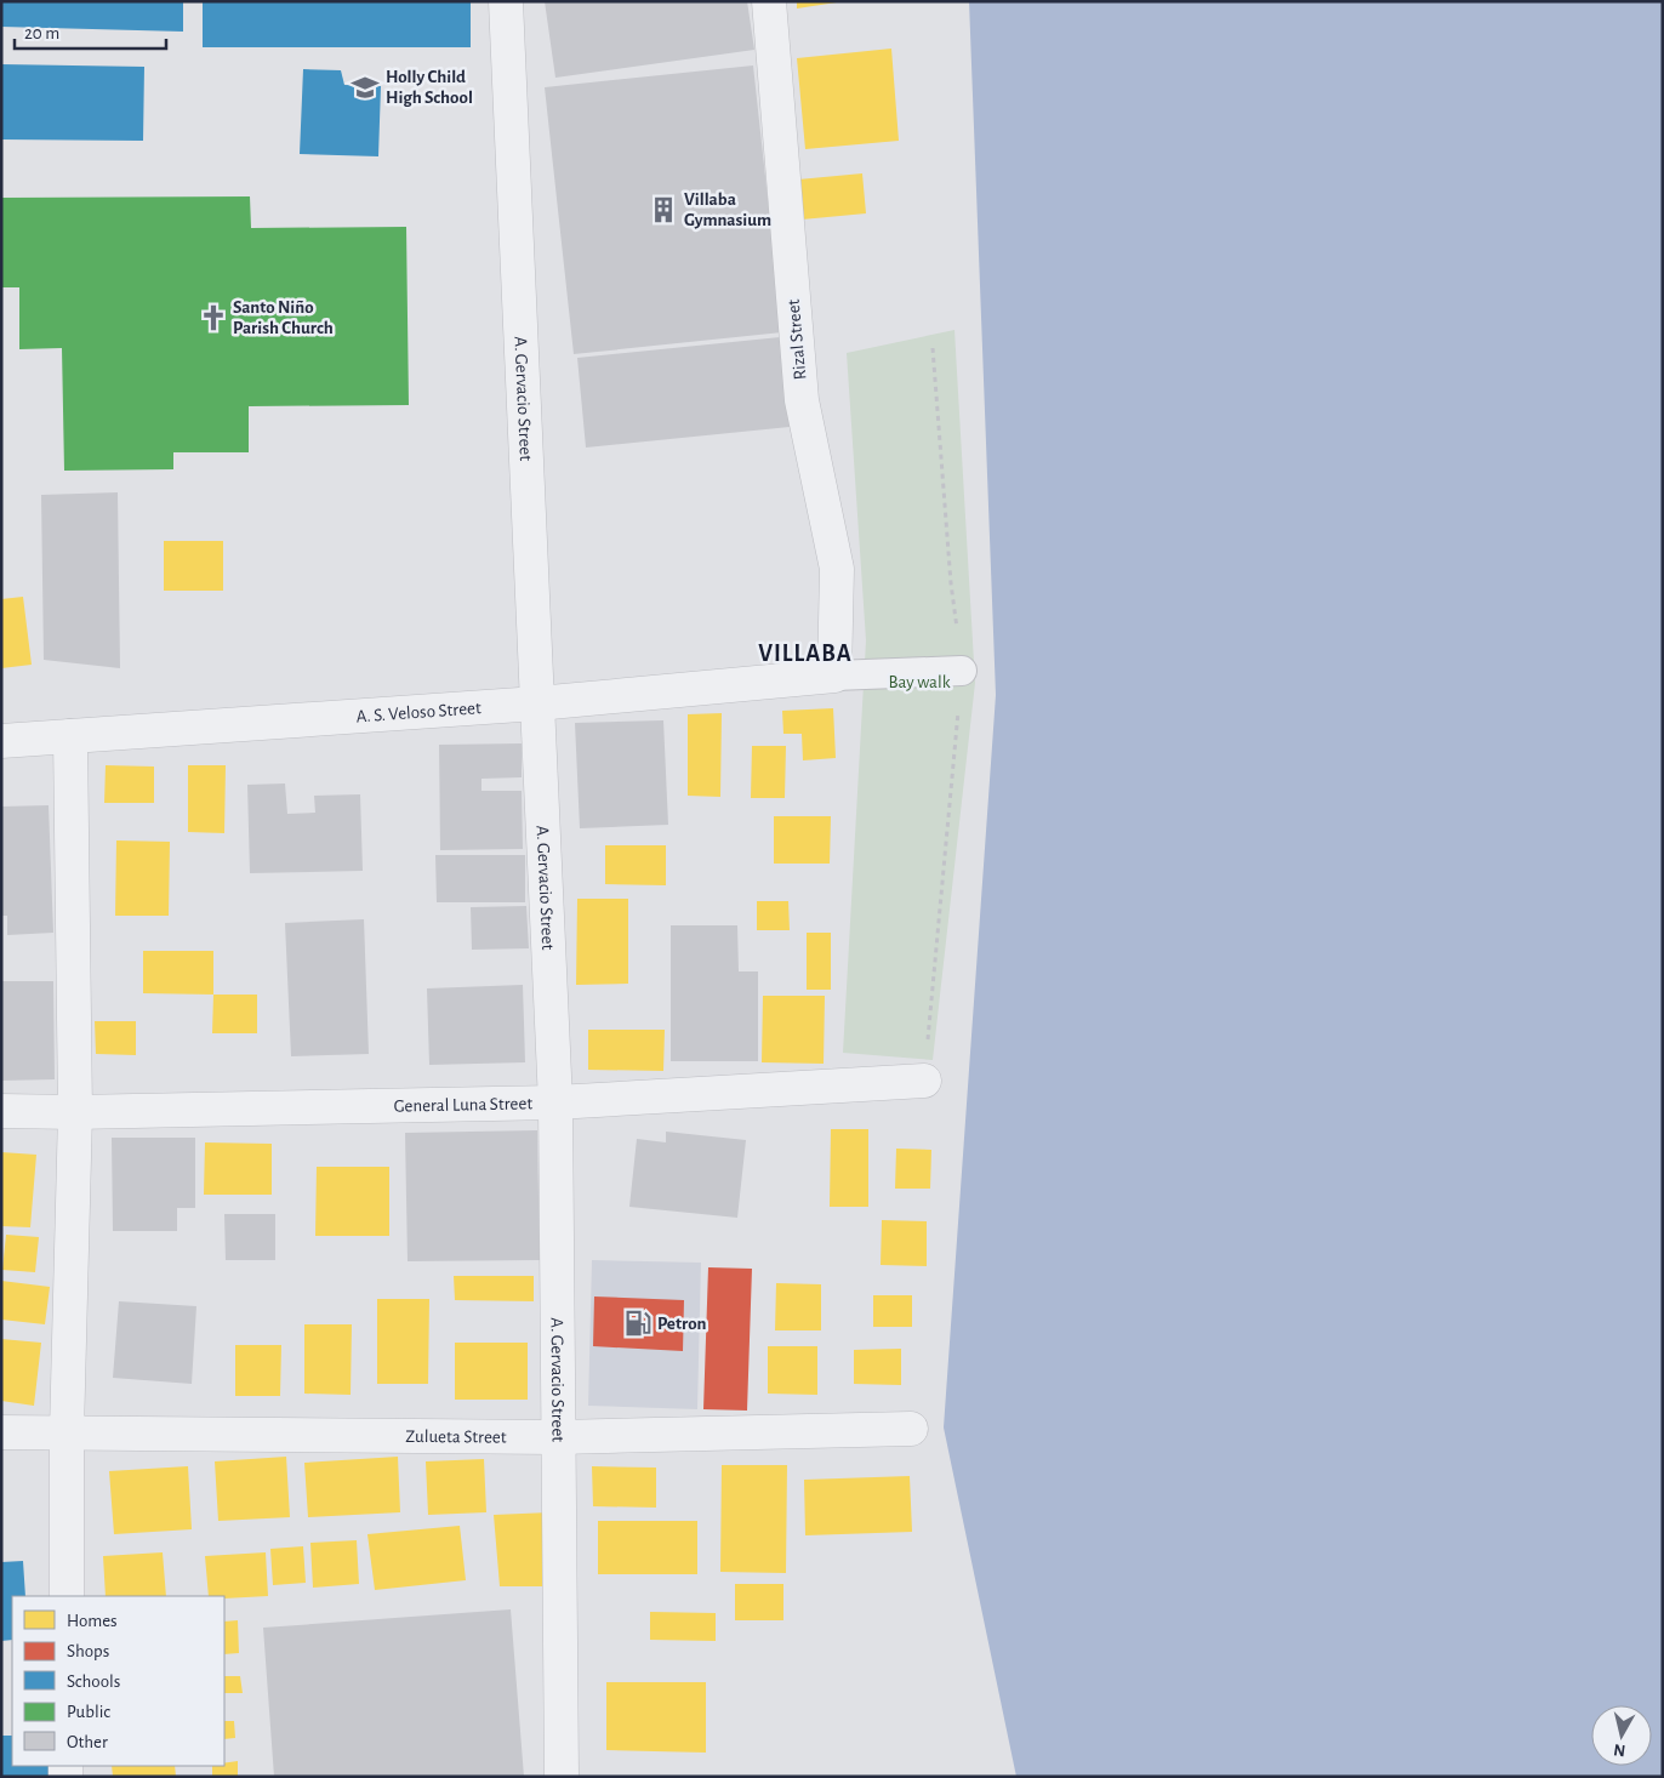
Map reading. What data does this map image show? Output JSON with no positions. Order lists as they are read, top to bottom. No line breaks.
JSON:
{"streets":{"street":["Rizal Street","A. Gervacio Street","A. S. Veloso Street","General Luna Street","Zulueta Street"]},"crossings":[["Rizal Street","A. S. Veloso Street"],["A. Gervacio Street","A. S. Veloso Street"],["A. Gervacio Street","General Luna Street"],["A. Gervacio Street","Zulueta Street"]],"districts":["VILLABA"],"parks":["Bay walk"],"places":{"school or university":["Holly Child High School"],"building":["Villaba Gymnasium"],"church":["Santo Niño Parish Church"],"fuel station":["Petron"]},"legend":["Homes","Shops","Schools","Public","Other"],"scale_bar":"20 m","north":"bottom"}
